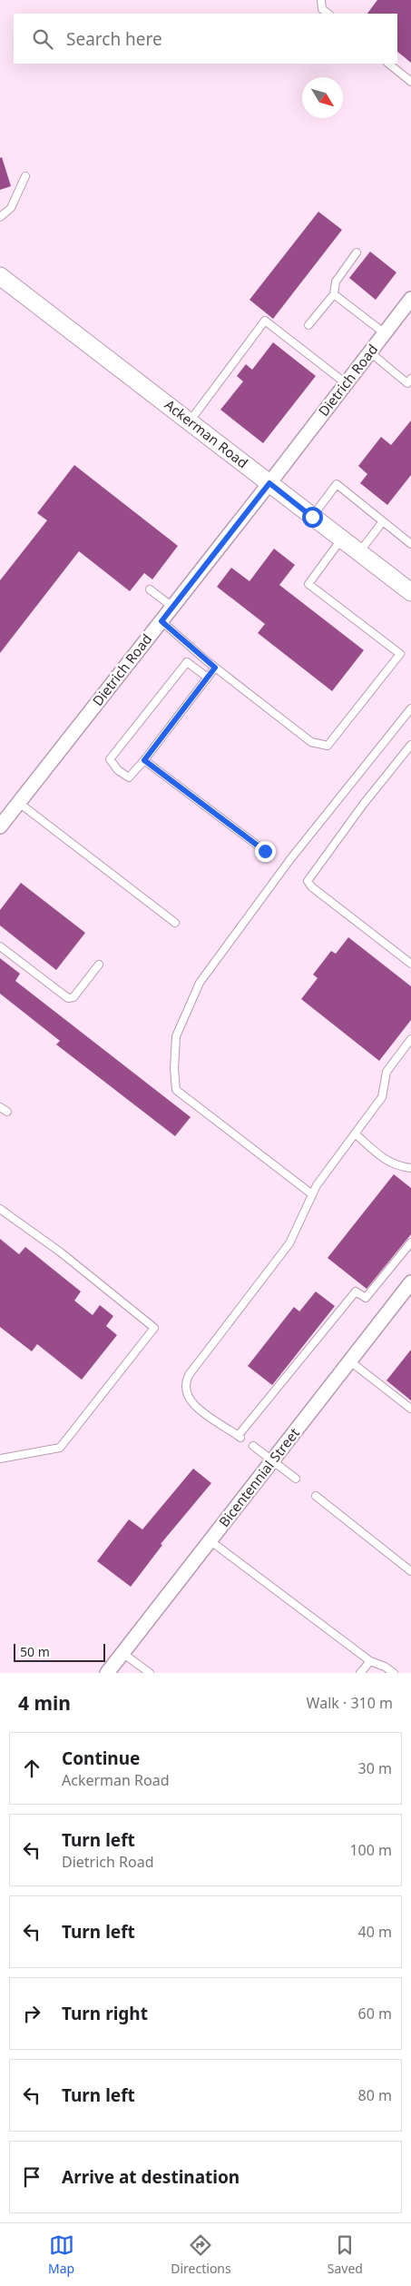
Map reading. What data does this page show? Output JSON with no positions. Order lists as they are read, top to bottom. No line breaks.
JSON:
{"streets":{"street":["Dietrich Road","Ackerman Road","Bicentennial Street"]},"crossings":[["Dietrich Road","Ackerman Road"]],"scale_bar":"50 m","north":"bottom right","page":{"search":"Search here","scale":"50 m","heading":["4 min","Walk · 310 m"],"list":[["Continue","Ackerman Road","30 m"],["Turn left","Dietrich Road","100 m"],["Turn left","40 m"],["Turn right","60 m"],["Turn left","80 m"],"Arrive at destination"],"nav":["Map","Directions","Saved"]}}
